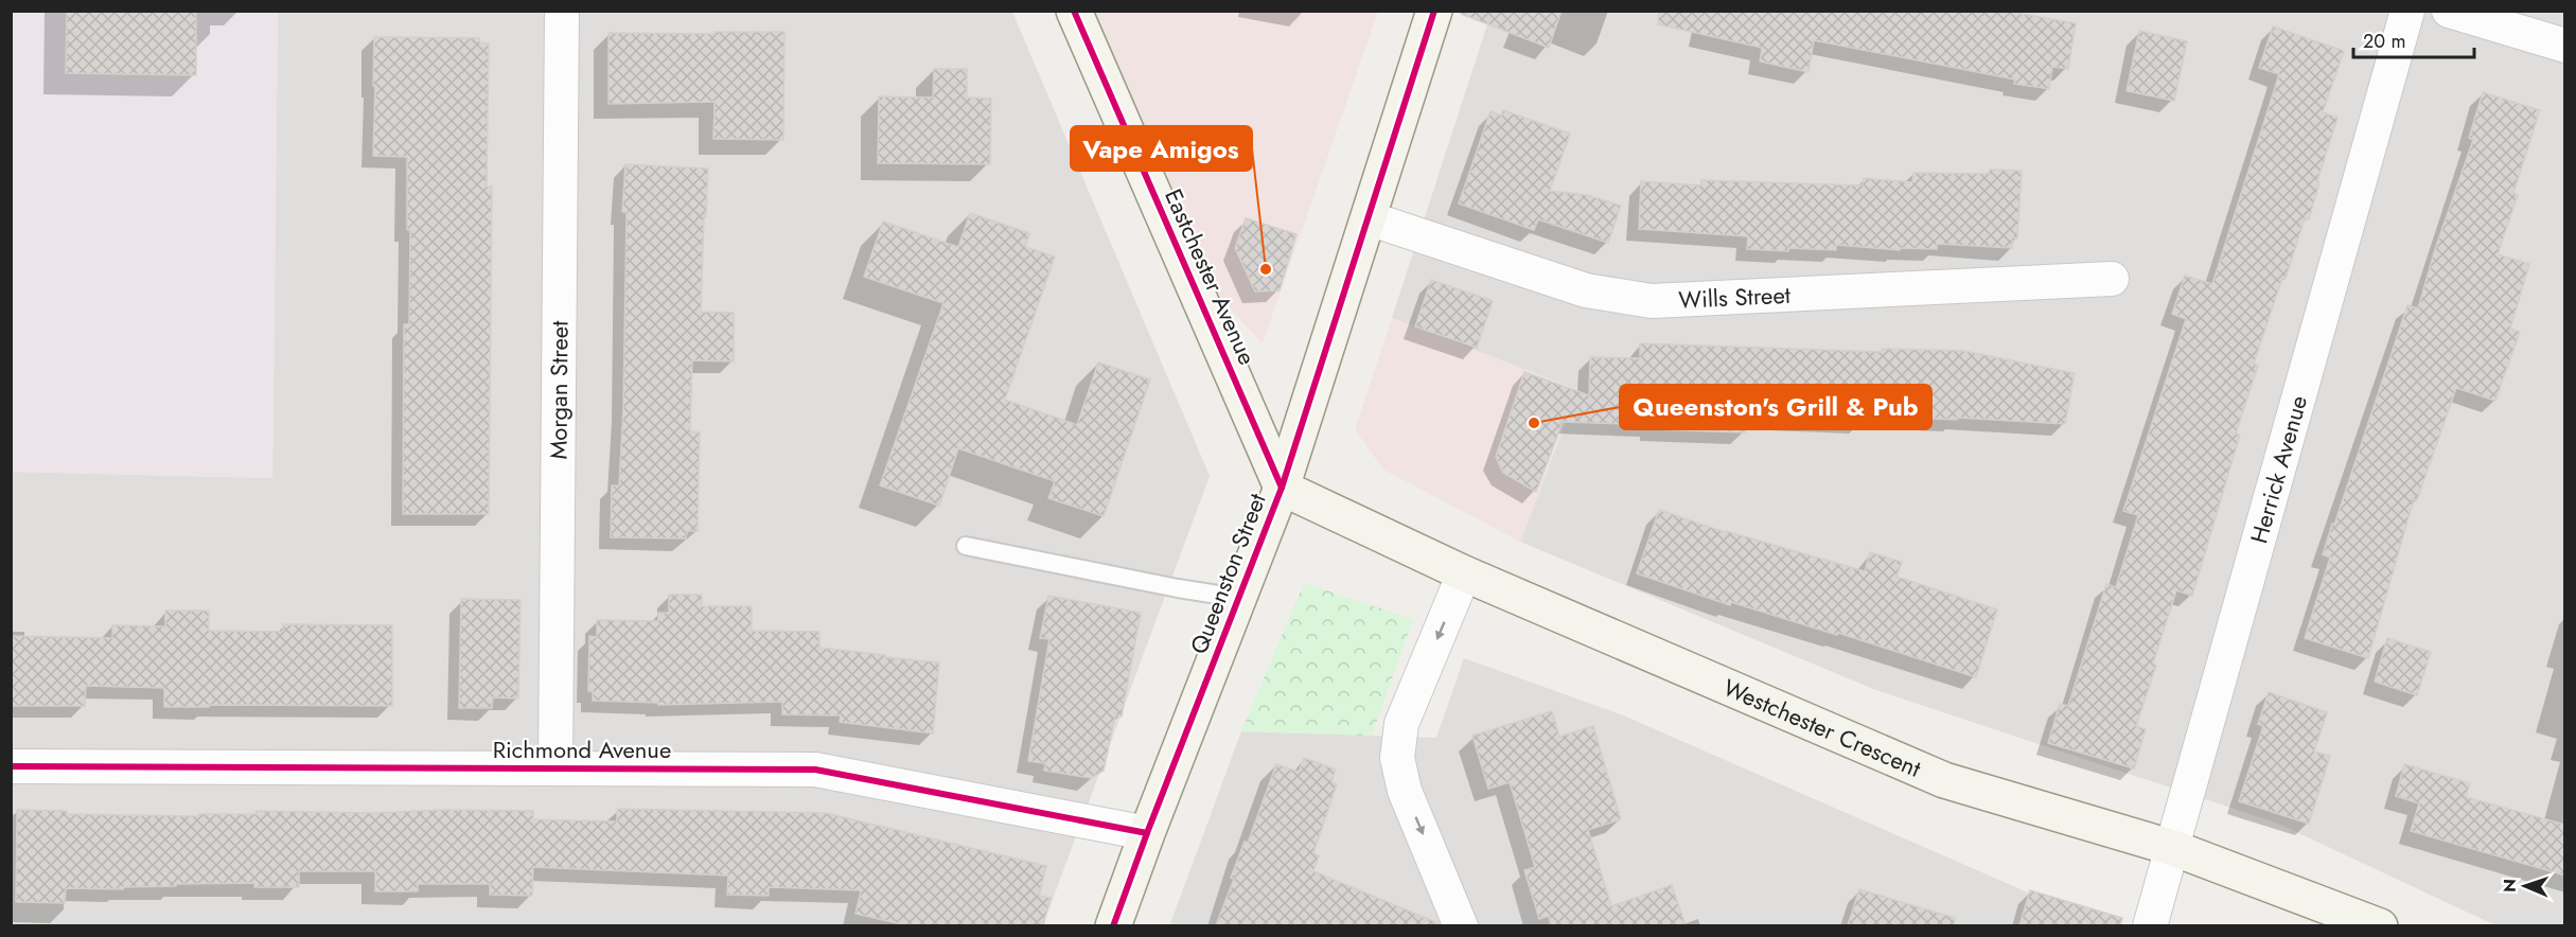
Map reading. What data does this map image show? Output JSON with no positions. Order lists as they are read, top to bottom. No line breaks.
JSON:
{"streets":{"main road":["Eastchester Avenue","Queenston Street","Westchester Crescent"],"street":["Wills Street","Morgan Street","Herrick Avenue","Richmond Avenue"]},"crossings":[["Eastchester Avenue","Queenston Street"],["Eastchester Avenue","Westchester Crescent"],["Wills Street","Queenston Street"],["Morgan Street","Richmond Avenue"],["Herrick Avenue","Westchester Crescent"],["Queenston Street","Westchester Crescent"],["Queenston Street","Richmond Avenue"]],"places":["Vape Amigos","Queenston's Grill & Pub"],"scale_bar":"20 m","north":"left"}
